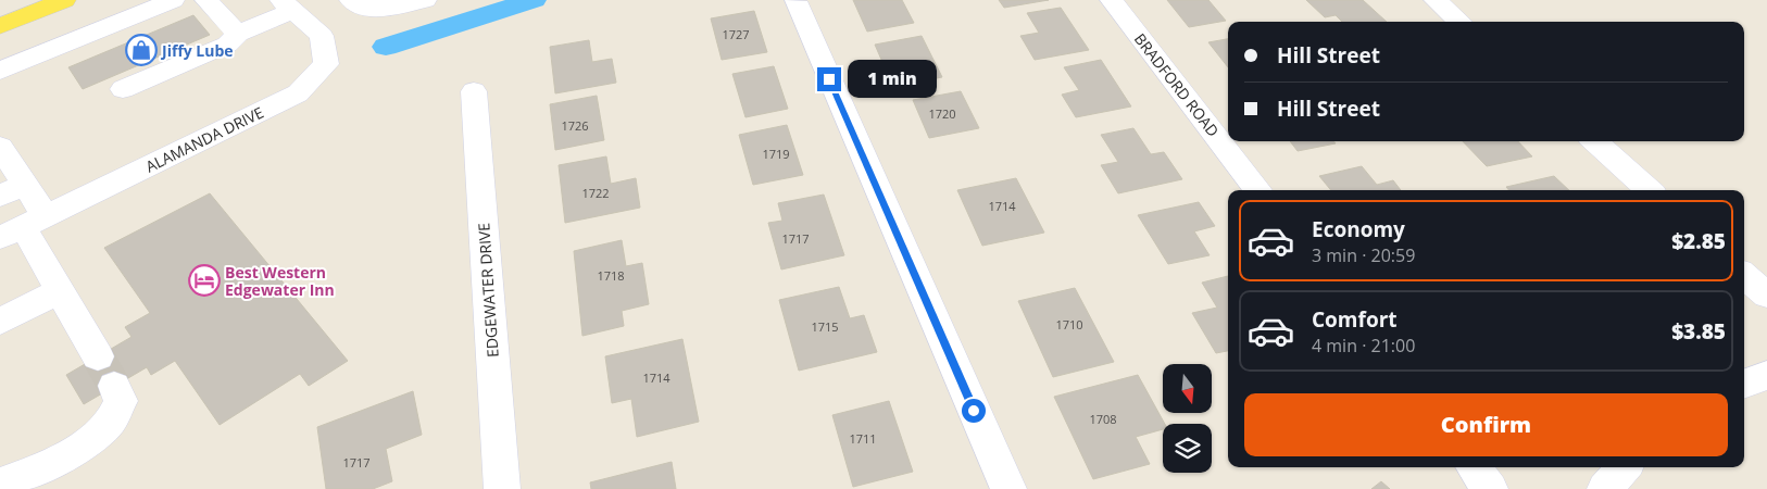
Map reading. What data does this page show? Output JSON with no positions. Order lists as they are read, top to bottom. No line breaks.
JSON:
{"streets":{"street":["BRADFORD ROAD","ALAMANDA DRIVE","EDGEWATER DRIVE"]},"places":{"shop":["Jiffy Lube"],"hotel":["Best Western Edgewater Inn"]},"house_numbers":["1727","1720","1726","1719","1722","1714","1717","1718","1710","1715","1714","1708","1711","1717"],"north":"bottom","page":{"banner":["Hill Street","Hill Street"],"bubble":"1 min","list":[{"name":"Economy","note":"3 min · 20:59","value":"$2.85"},{"name":"Comfort","note":"4 min · 21:00","value":"$3.85"}],"buttons":"Confirm"}}
